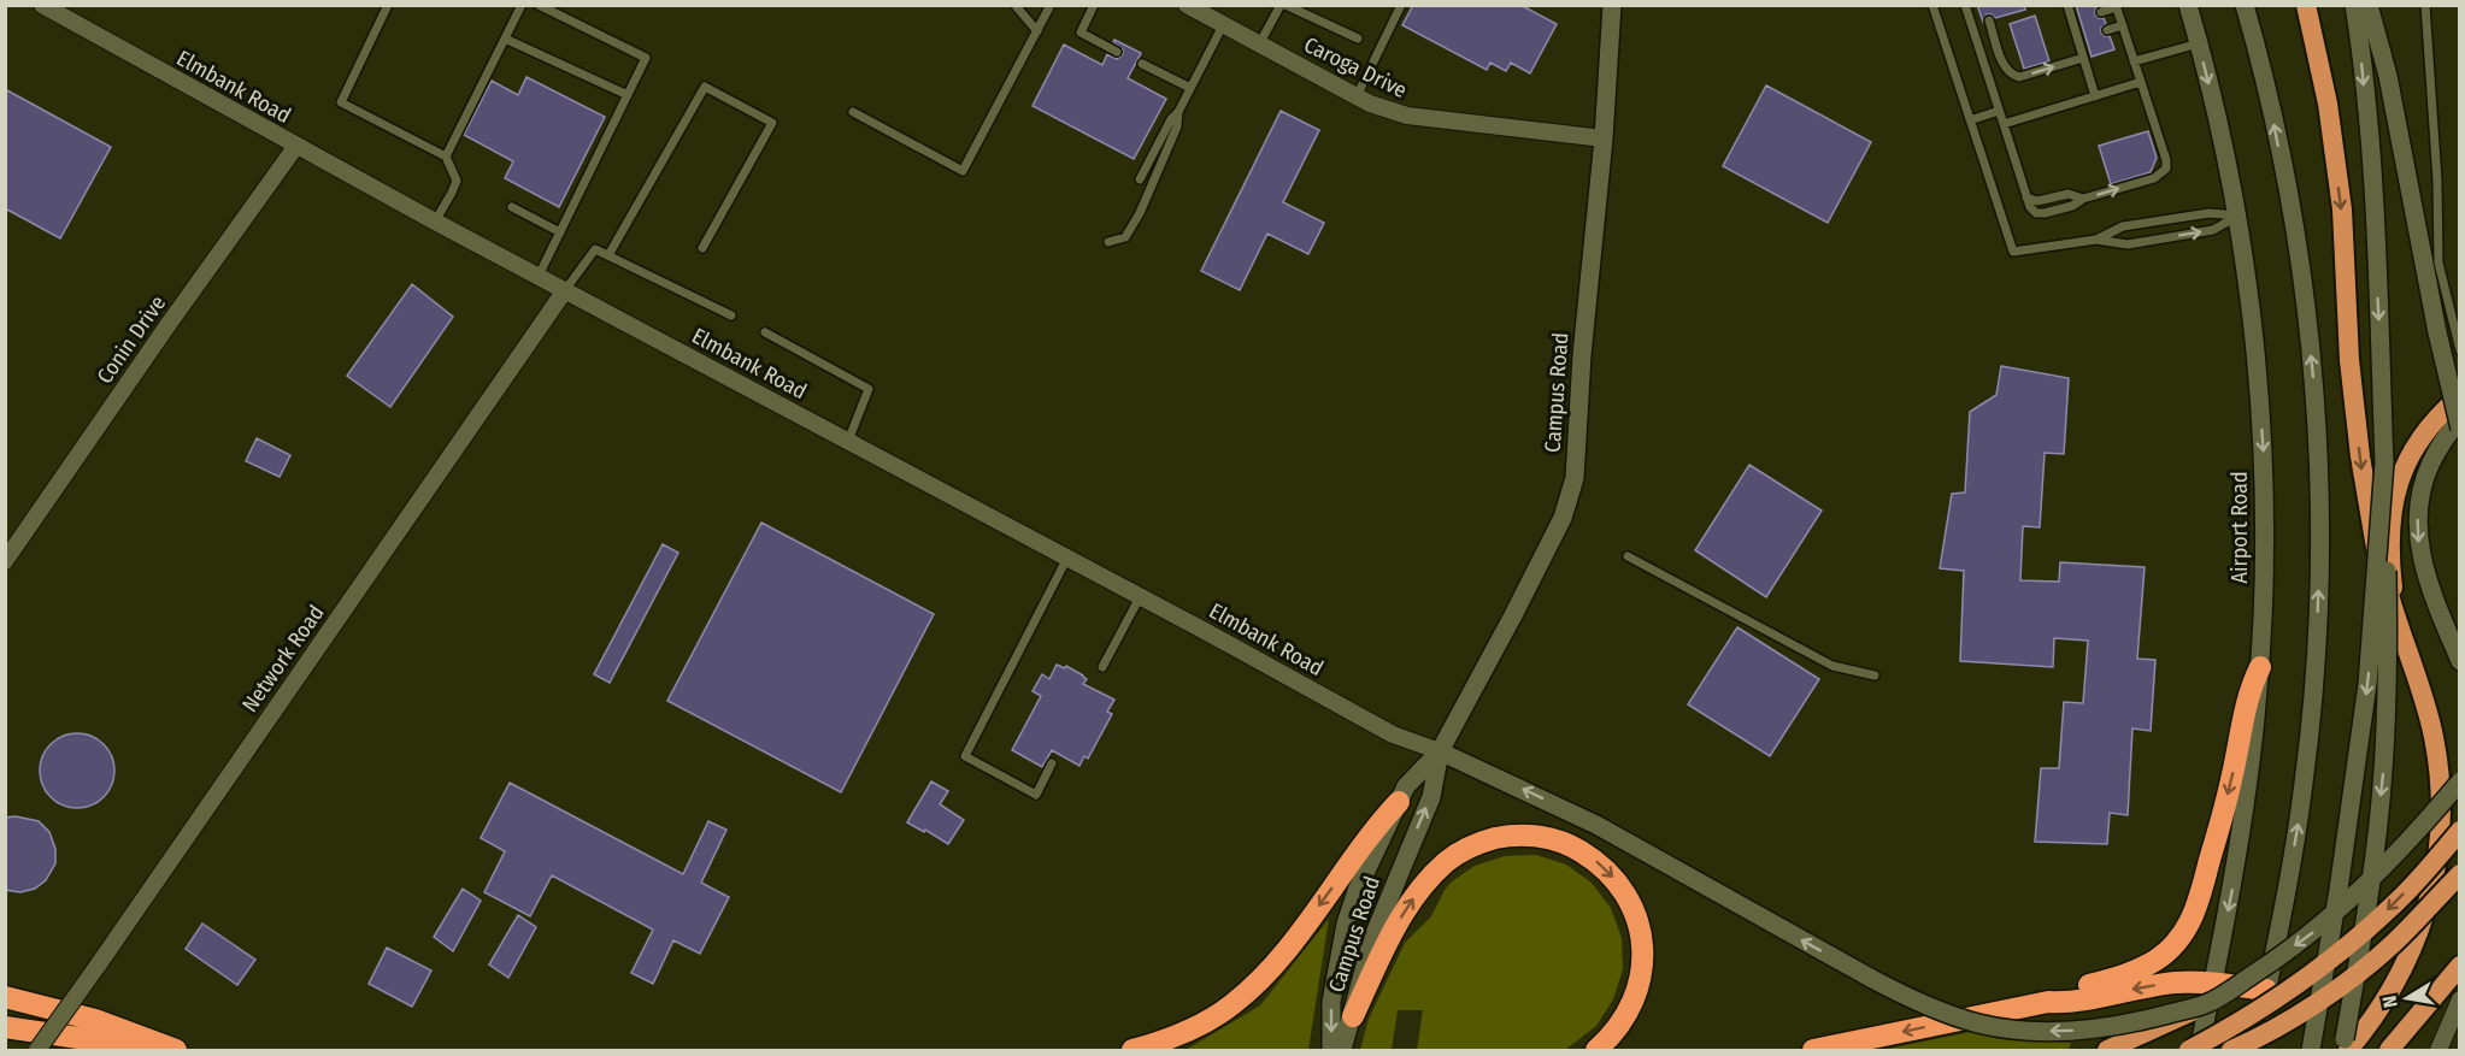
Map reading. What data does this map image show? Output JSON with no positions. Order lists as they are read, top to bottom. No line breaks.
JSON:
{"streets":{"street":["Caroga Drive","Elmbank Road","Conin Drive","Campus Road","Airport Road","Network Road"]},"crossings":[["Caroga Drive","Campus Road"],["Elmbank Road","Conin Drive"],["Elmbank Road","Campus Road"],["Elmbank Road","Network Road"]],"north":"left"}
